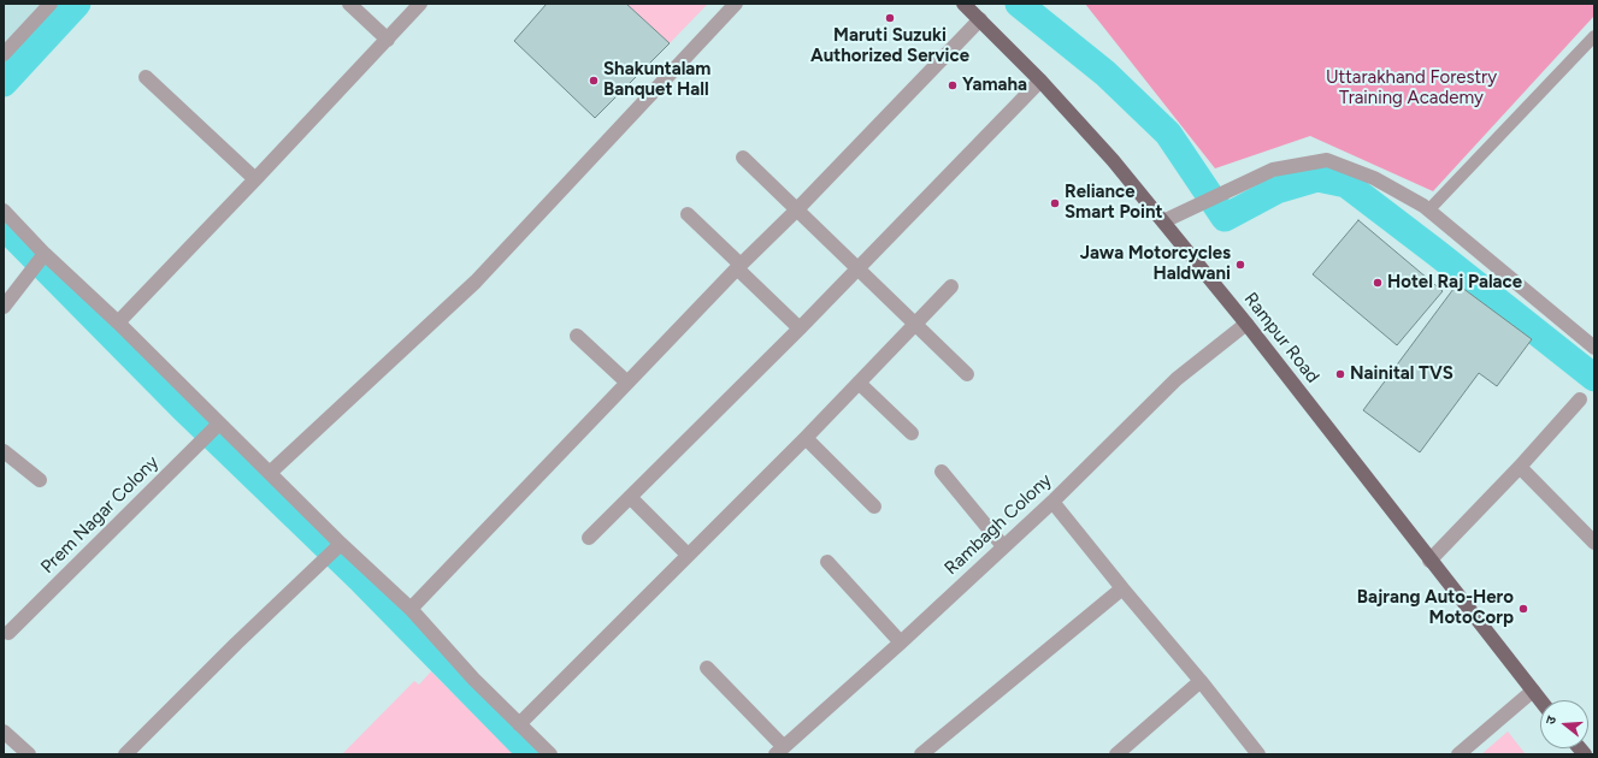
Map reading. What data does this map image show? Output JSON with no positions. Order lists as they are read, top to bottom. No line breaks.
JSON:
{"streets":{"main road":["Rampur Road"],"street":["Prem Nagar Colony","Rambagh Colony"]},"crossings":[["Rampur Road","Rambagh Colony"]],"parks":["Uttarakhand Forestry Training Academy"],"places":["Maruti Suzuki Authorized Service","Shakuntalam Banquet Hall","Yamaha","Reliance Smart Point","Jawa Motorcycles Haldwani","Hotel Raj Palace","Nainital TVS","Bajrang Auto-Hero MotoCorp"],"north":"left"}
